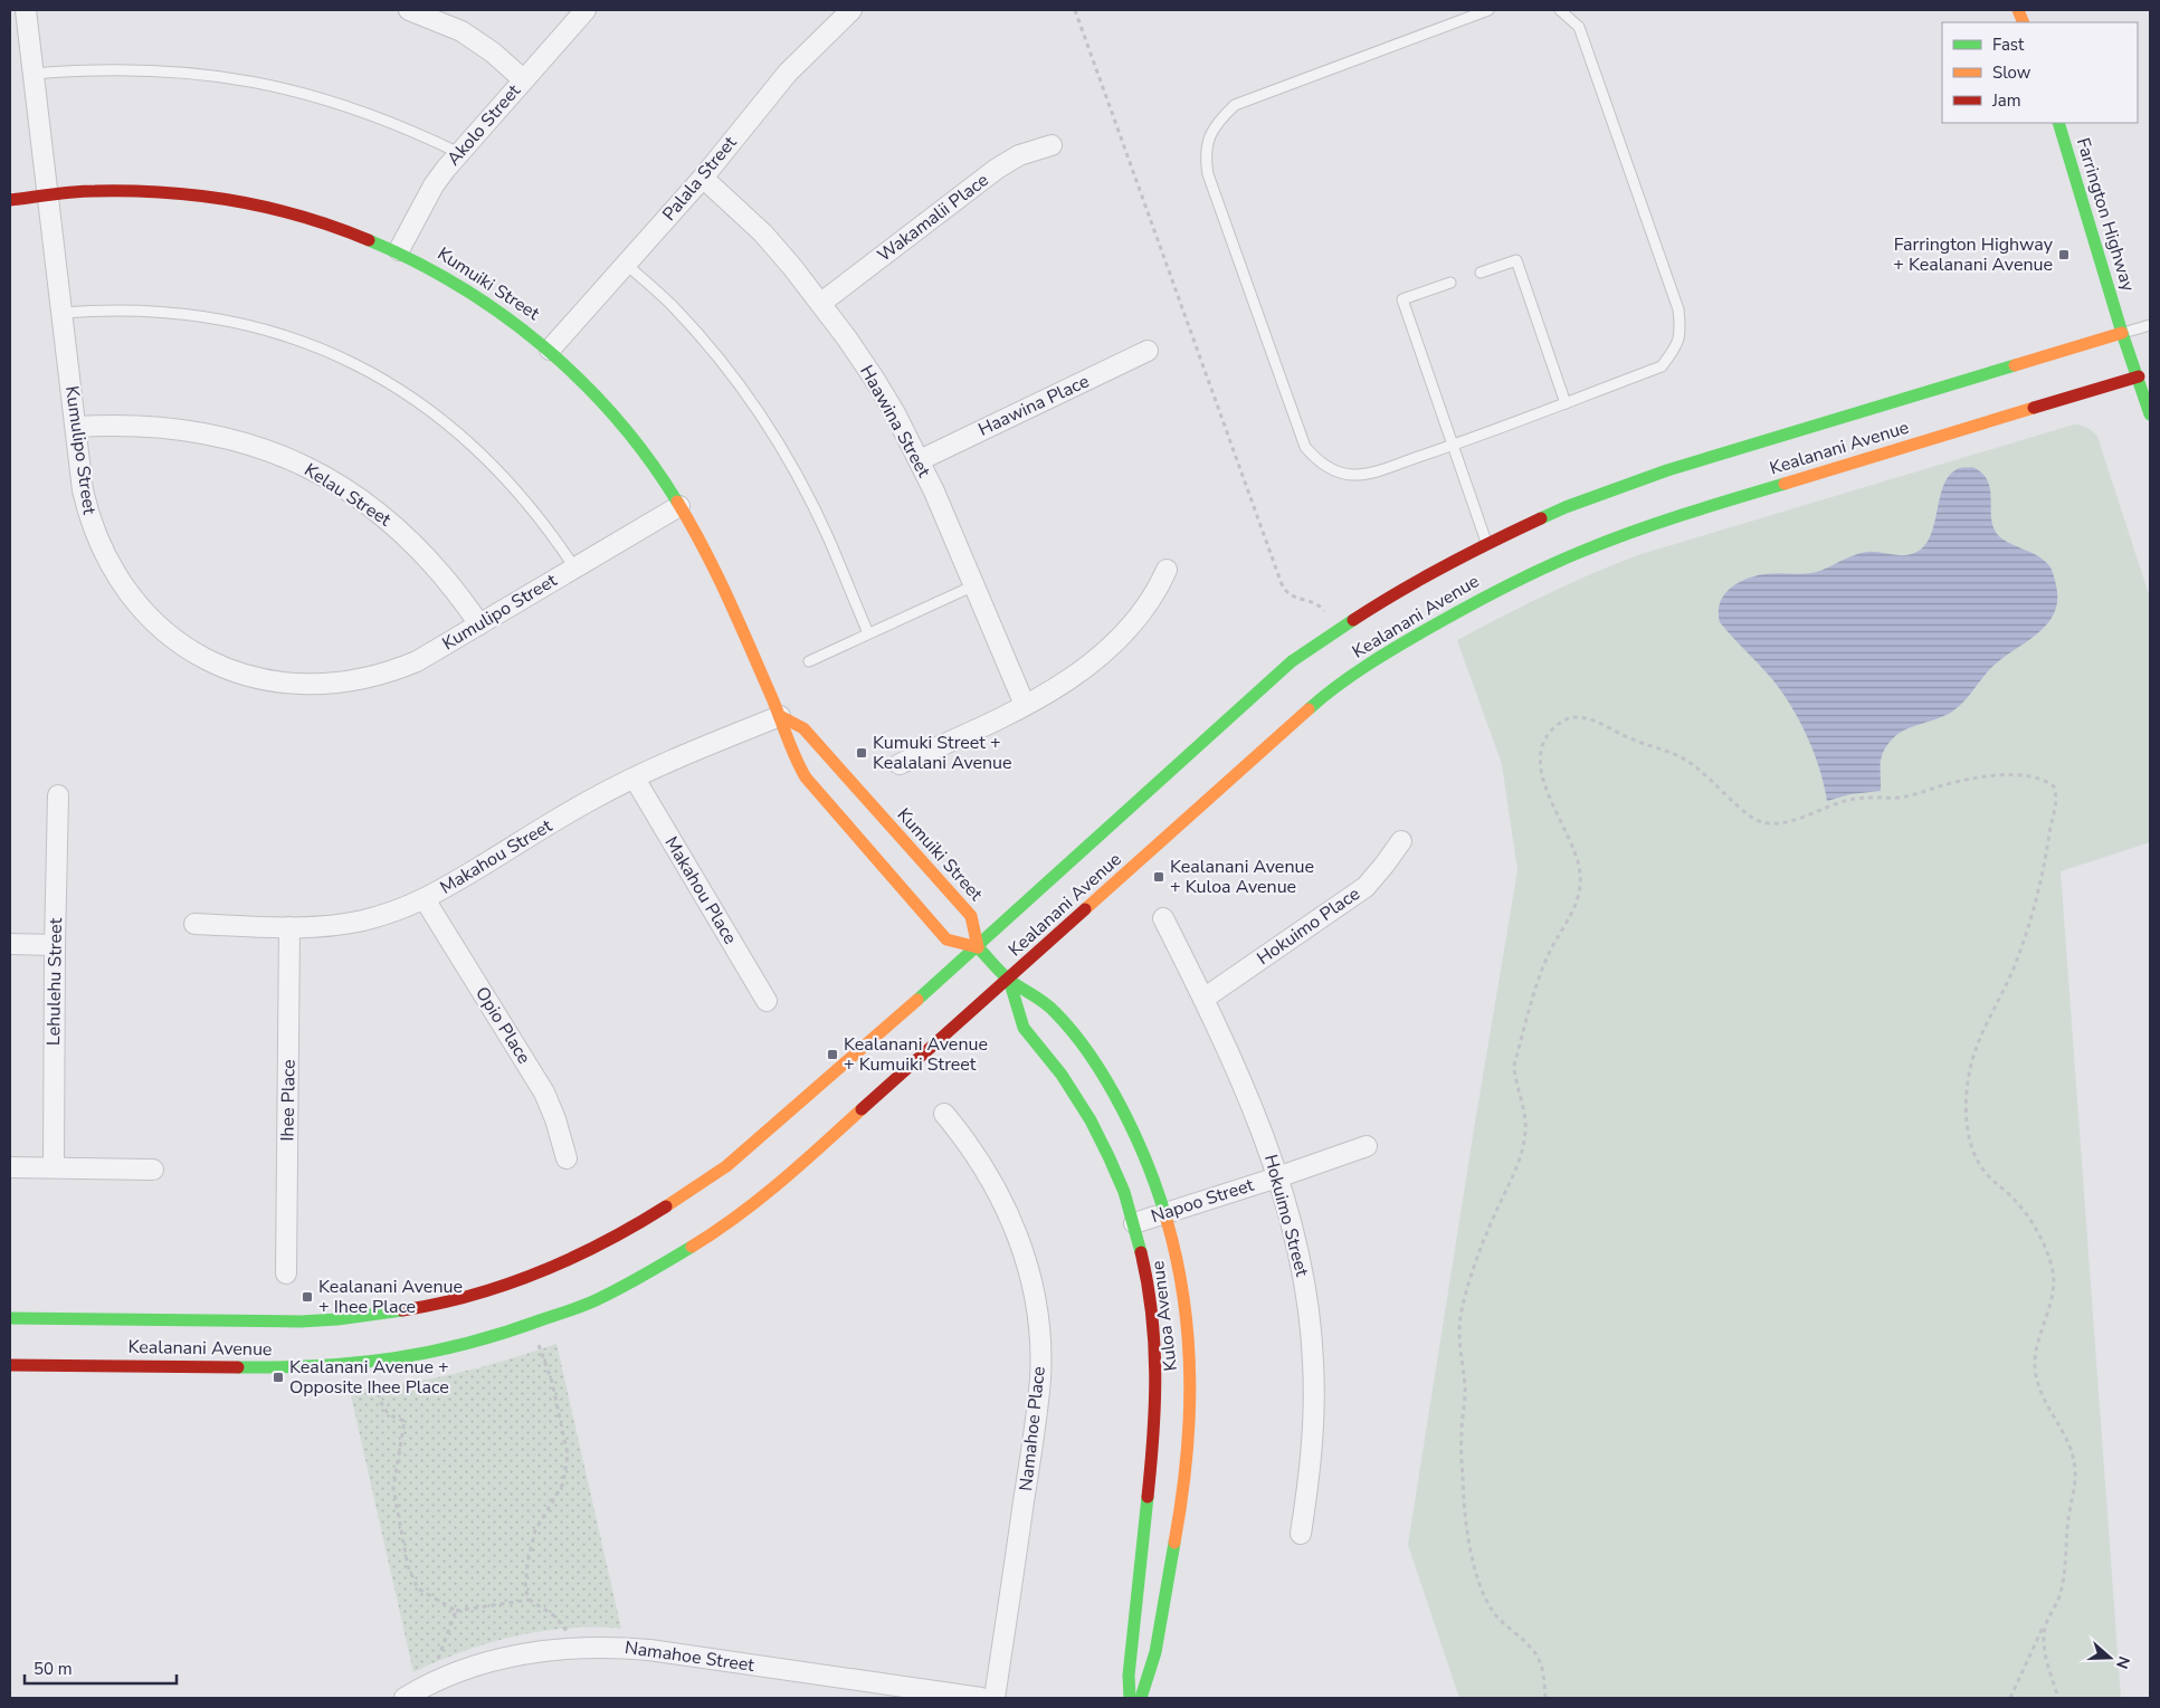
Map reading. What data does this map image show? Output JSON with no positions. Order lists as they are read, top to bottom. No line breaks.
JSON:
{"streets":{"street":["Akolo Street","Palala Street","Farrington Highway","Wakamalii Place","Kumuiki Street","Haawina Place","Haawina Street","Kealanani Avenue","Kumulipo Street","Kelau Street","Makahou Street","Makahou Place","Hokuimo Place","Lehulehu Street","Opio Place","Ihee Place","Napoo Street","Hokuimo Street","Kuloa Avenue","Namahoe Place","Namahoe Street"]},"crossings":[["Akolo Street","Kumuiki Street"],["Palala Street","Kumuiki Street"],["Palala Street","Haawina Street"],["Farrington Highway","Kealanani Avenue"],["Wakamalii Place","Haawina Street"],["Kumuiki Street","Kealanani Avenue"],["Kumuiki Street","Kumulipo Street"],["Kumuiki Street","Makahou Street"],["Kumuiki Street","Kuloa Avenue"],["Haawina Place","Haawina Street"],["Kealanani Avenue","Kuloa Avenue"],["Kumulipo Street","Kelau Street"],["Makahou Street","Makahou Place"],["Makahou Street","Opio Place"],["Makahou Street","Ihee Place"],["Hokuimo Place","Hokuimo Street"],["Napoo Street","Hokuimo Street"],["Napoo Street","Kuloa Avenue"]],"places":{"transit":["Farrington Highway + Kealanani Avenue","Kumuki Street + Kealalani Avenue","Kealanani Avenue + Kuloa Avenue","Kealanani Avenue + Kumuiki Street","Kealanani Avenue + Ihee Place","Kealanani Avenue + Opposite Ihee Place"]},"legend":["Fast","Slow","Jam"],"scale_bar":"50 m","north":"right"}
